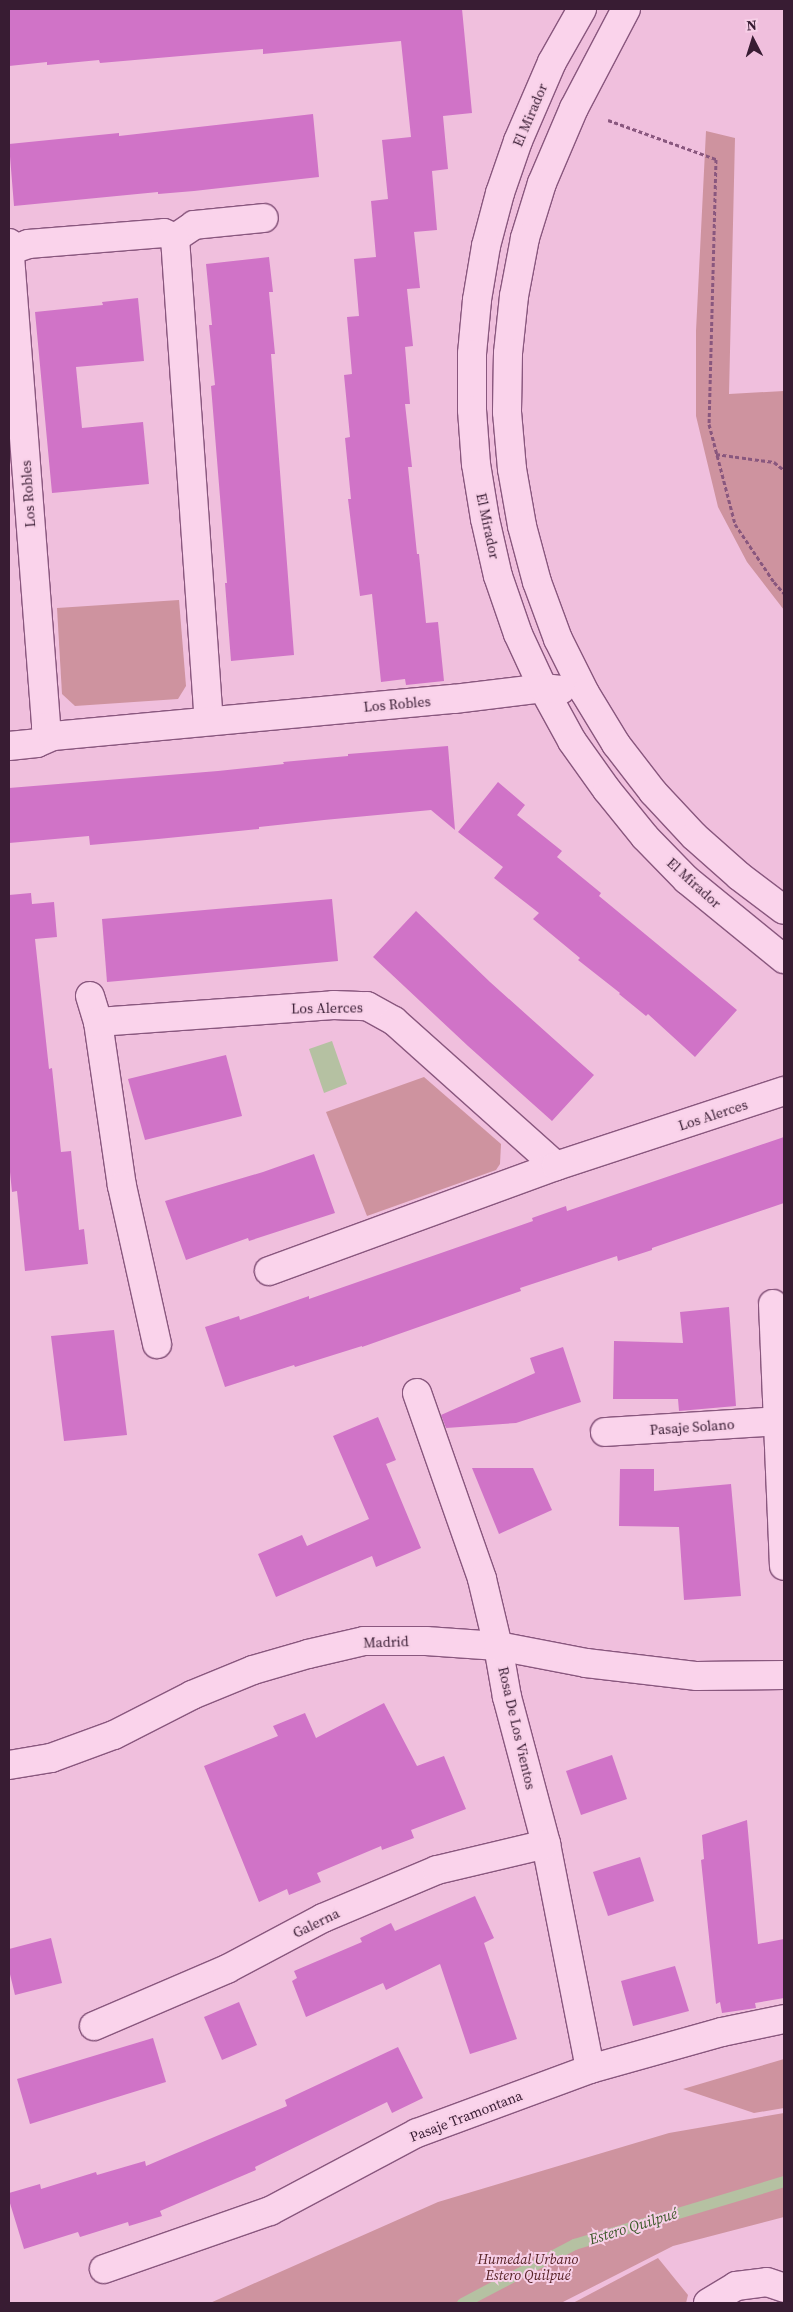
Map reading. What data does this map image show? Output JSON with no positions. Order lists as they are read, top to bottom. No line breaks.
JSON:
{"streets":{"street":["El Mirador","Los Robles","Los Alerces","Pasaje Solano","Madrid","Rosa De Los Vientos","Galerna","Pasaje Tramontana"]},"crossings":[["El Mirador","Los Robles"],["Madrid","Rosa De Los Vientos"],["Rosa De Los Vientos","Galerna"],["Rosa De Los Vientos","Pasaje Tramontana"]],"water":["Estero Quilpué"],"parks":["Humedal Urbano Estero Quilpué"],"north":"top"}
